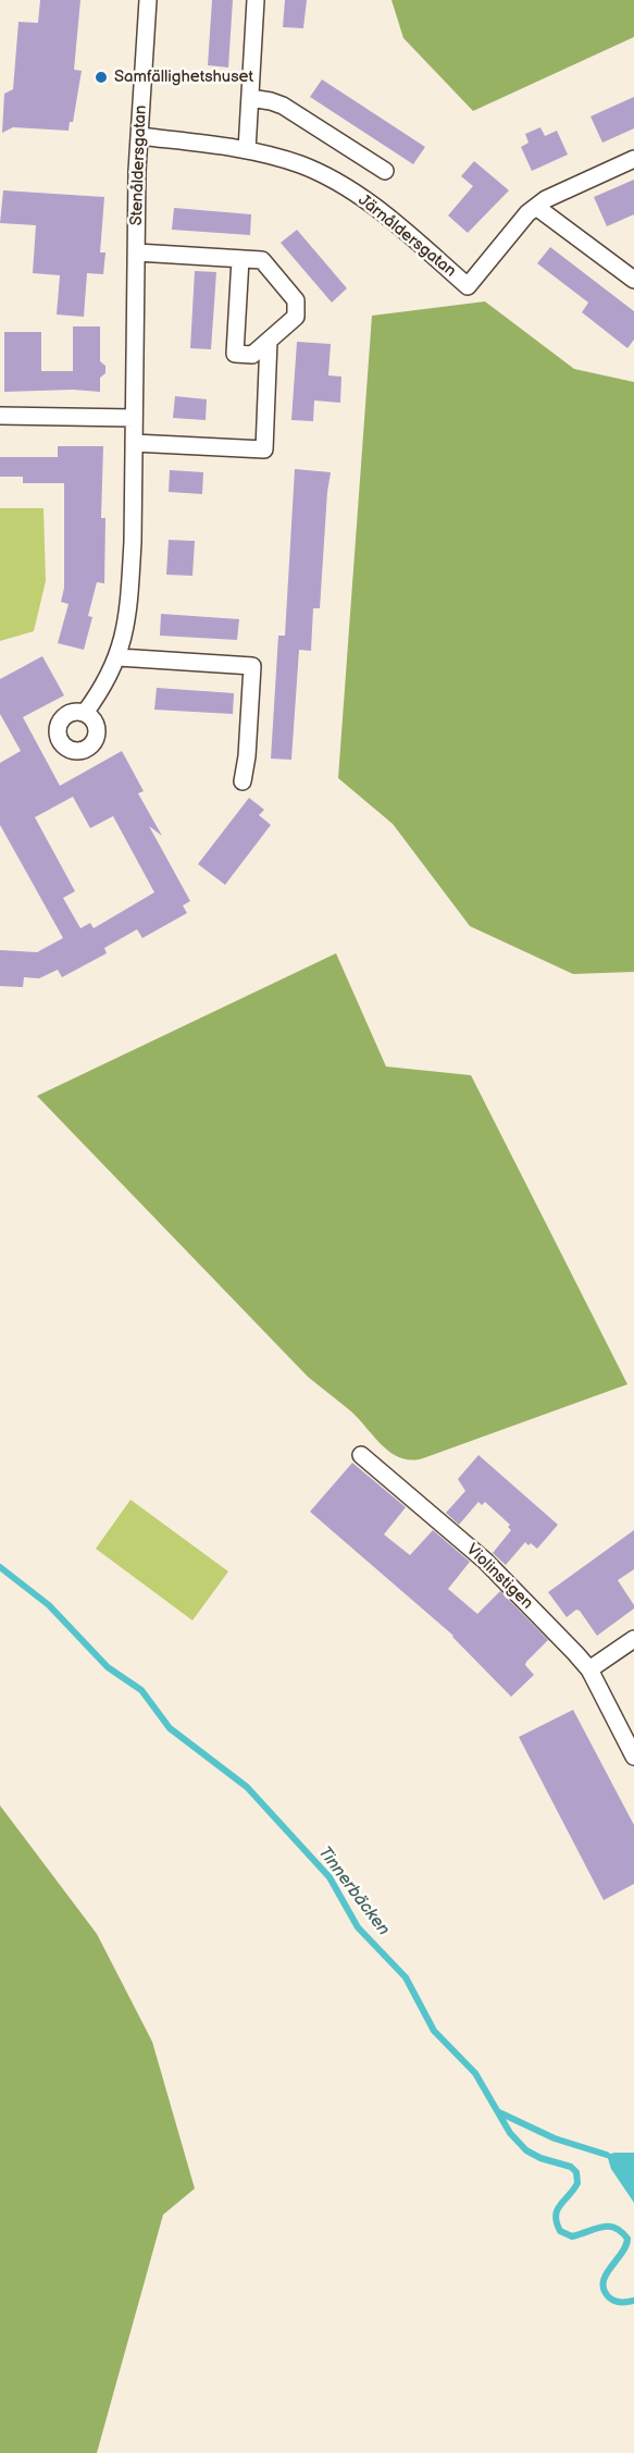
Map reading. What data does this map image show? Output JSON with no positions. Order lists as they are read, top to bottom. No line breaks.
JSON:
{"streets":{"street":["Stenåldersgatan","Järnåldersgatan","Violinstigen"]},"crossings":[["Stenåldersgatan","Järnåldersgatan"]],"water":["Tinnerbäcken"],"places":["Samfällighetshuset"]}
